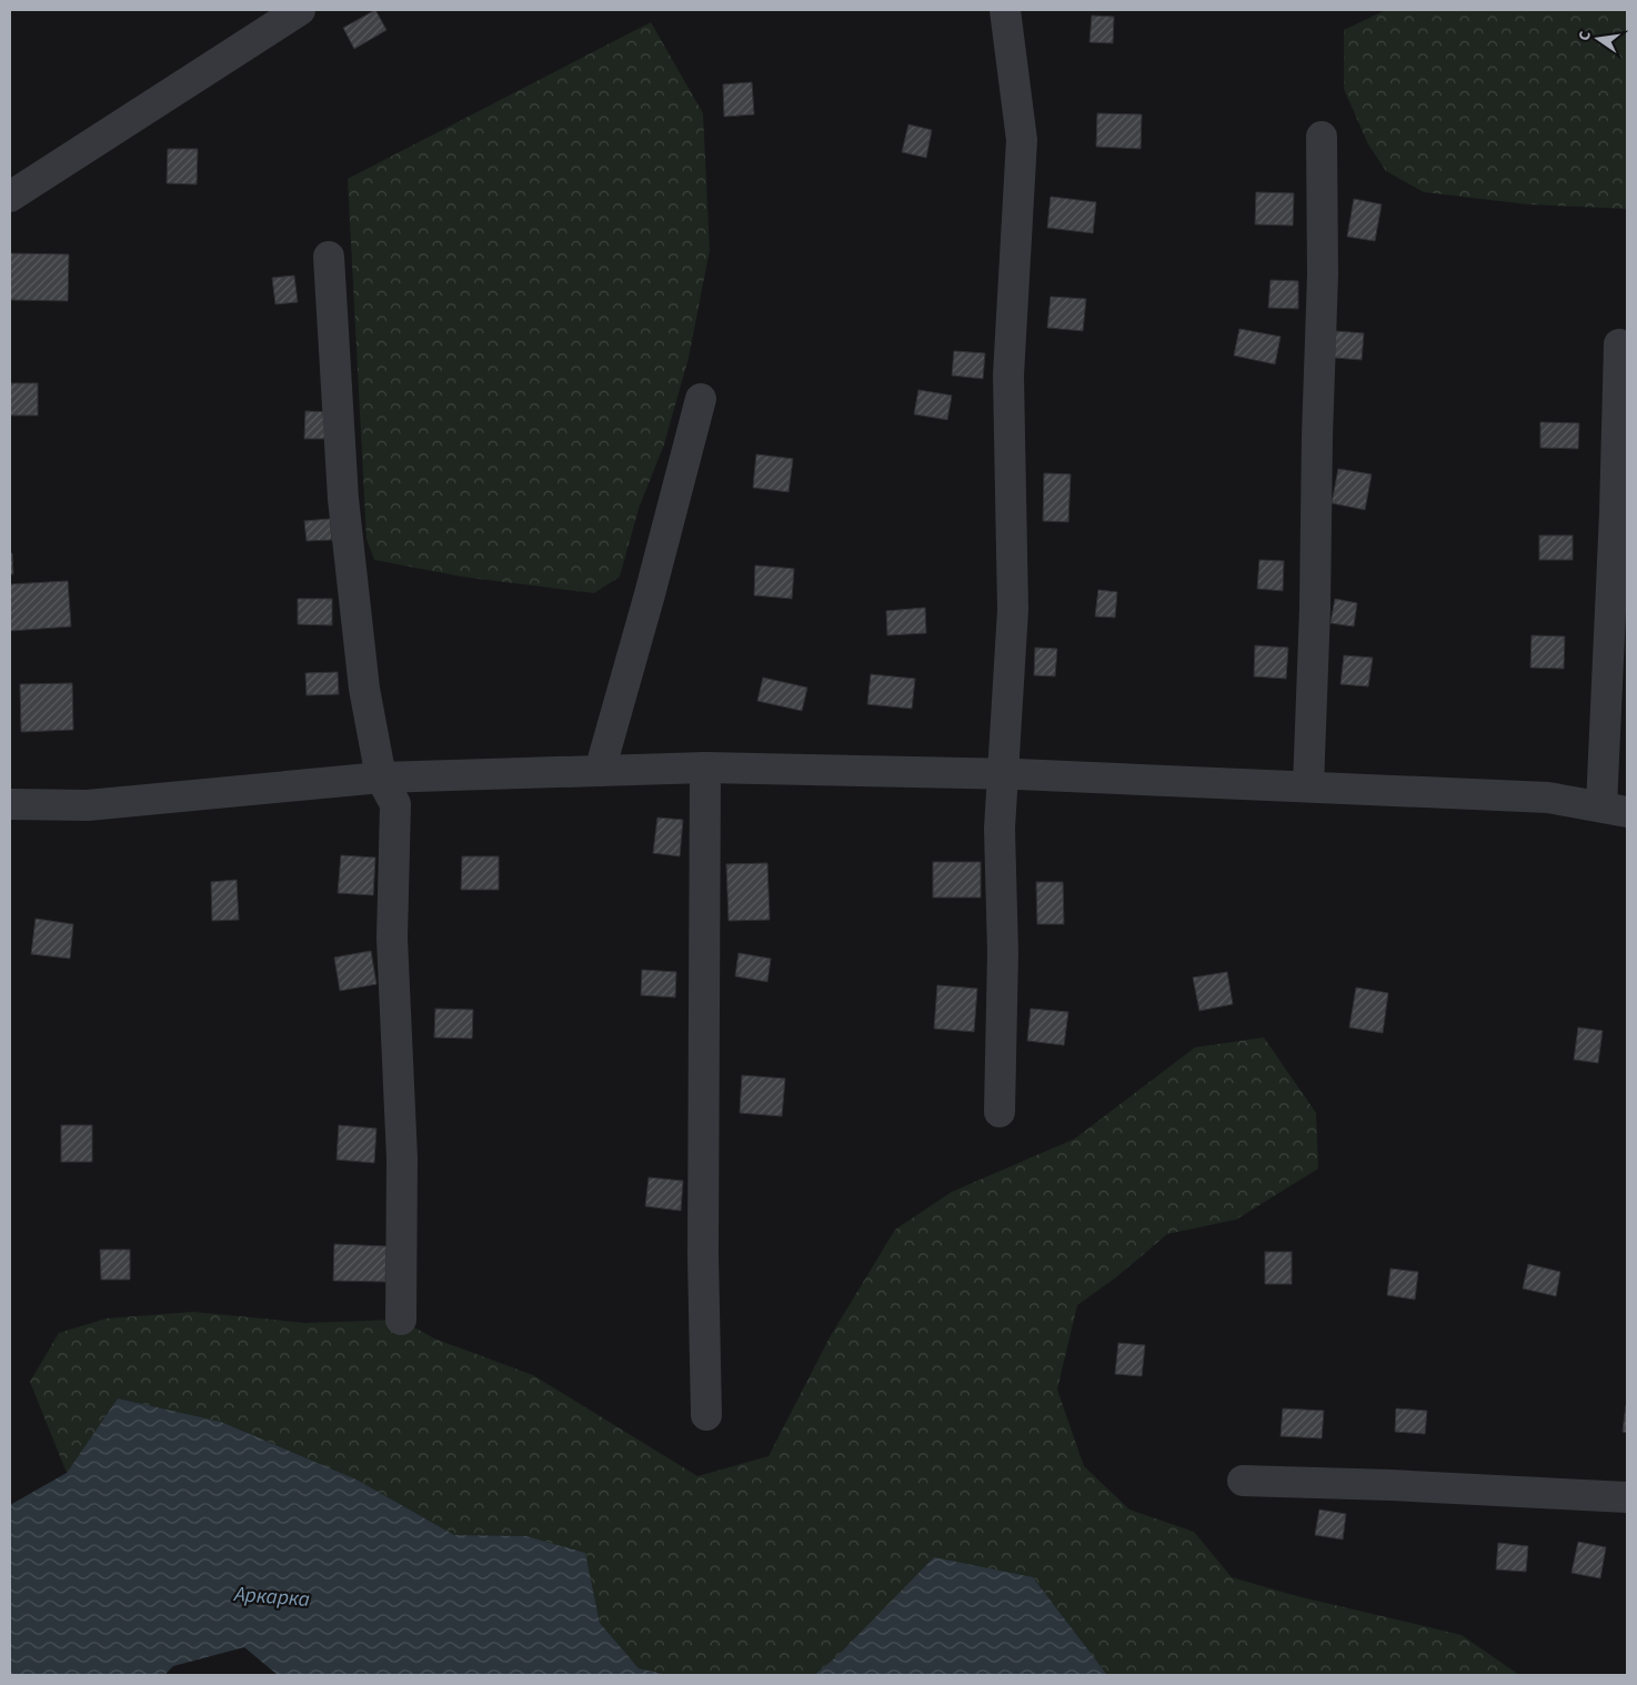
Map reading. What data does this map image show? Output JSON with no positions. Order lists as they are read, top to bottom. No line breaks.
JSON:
{"water":["Аркарка"],"north":"left"}
